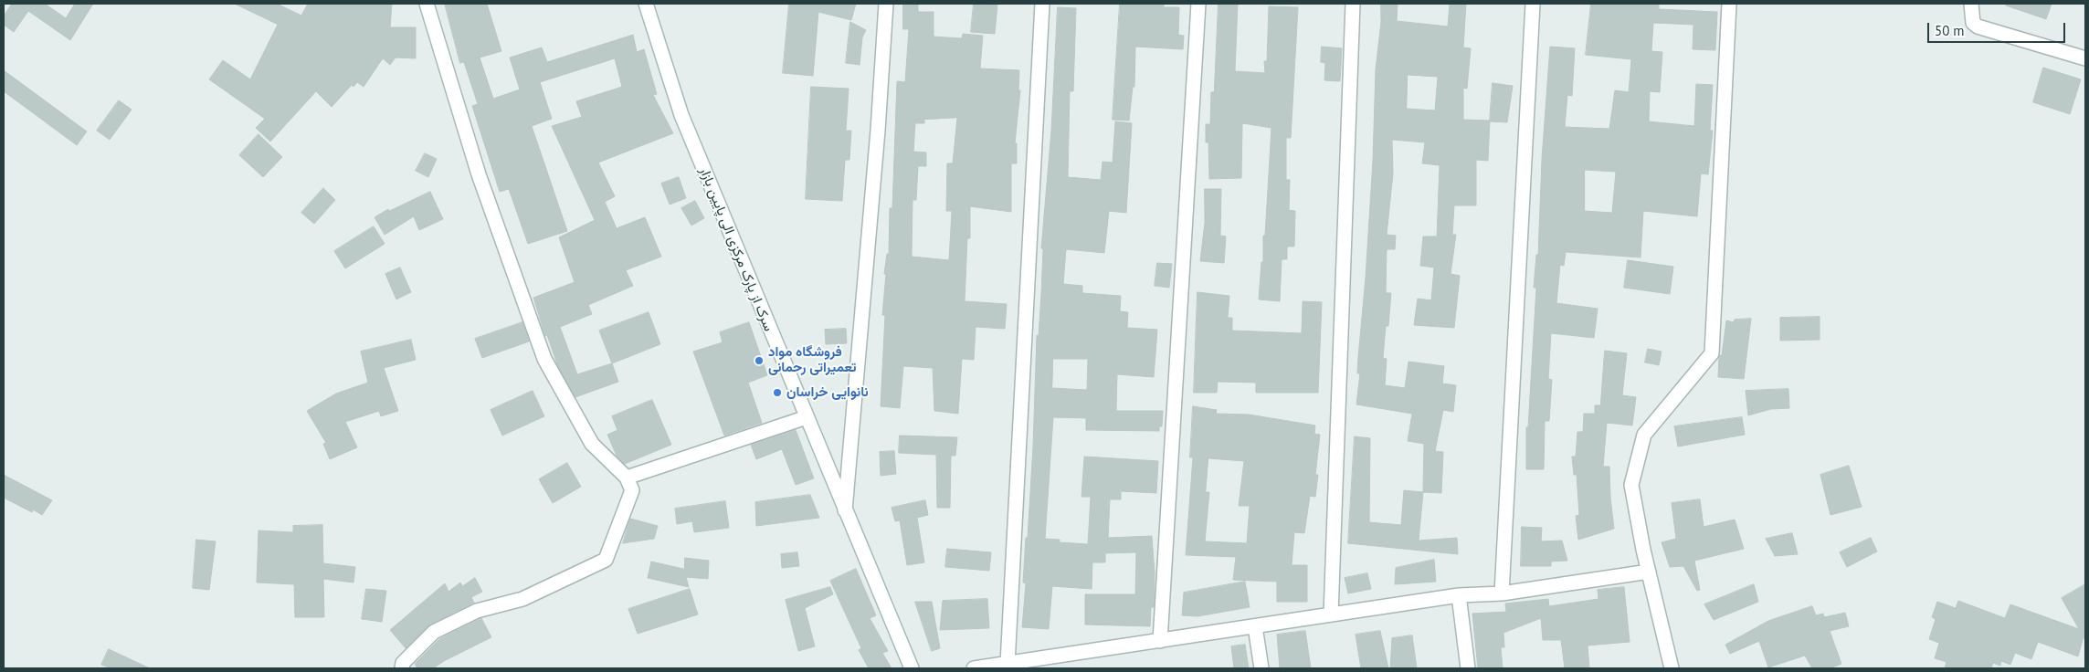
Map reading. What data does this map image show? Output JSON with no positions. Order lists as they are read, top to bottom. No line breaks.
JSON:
{"streets":{"street":["سرک از پارک مرکزی الی پایین بازار"]},"places":["فروشگاه مواد تعمیراتی رحمانی","نانوایی خراسان"],"scale_bar":"50 m"}
